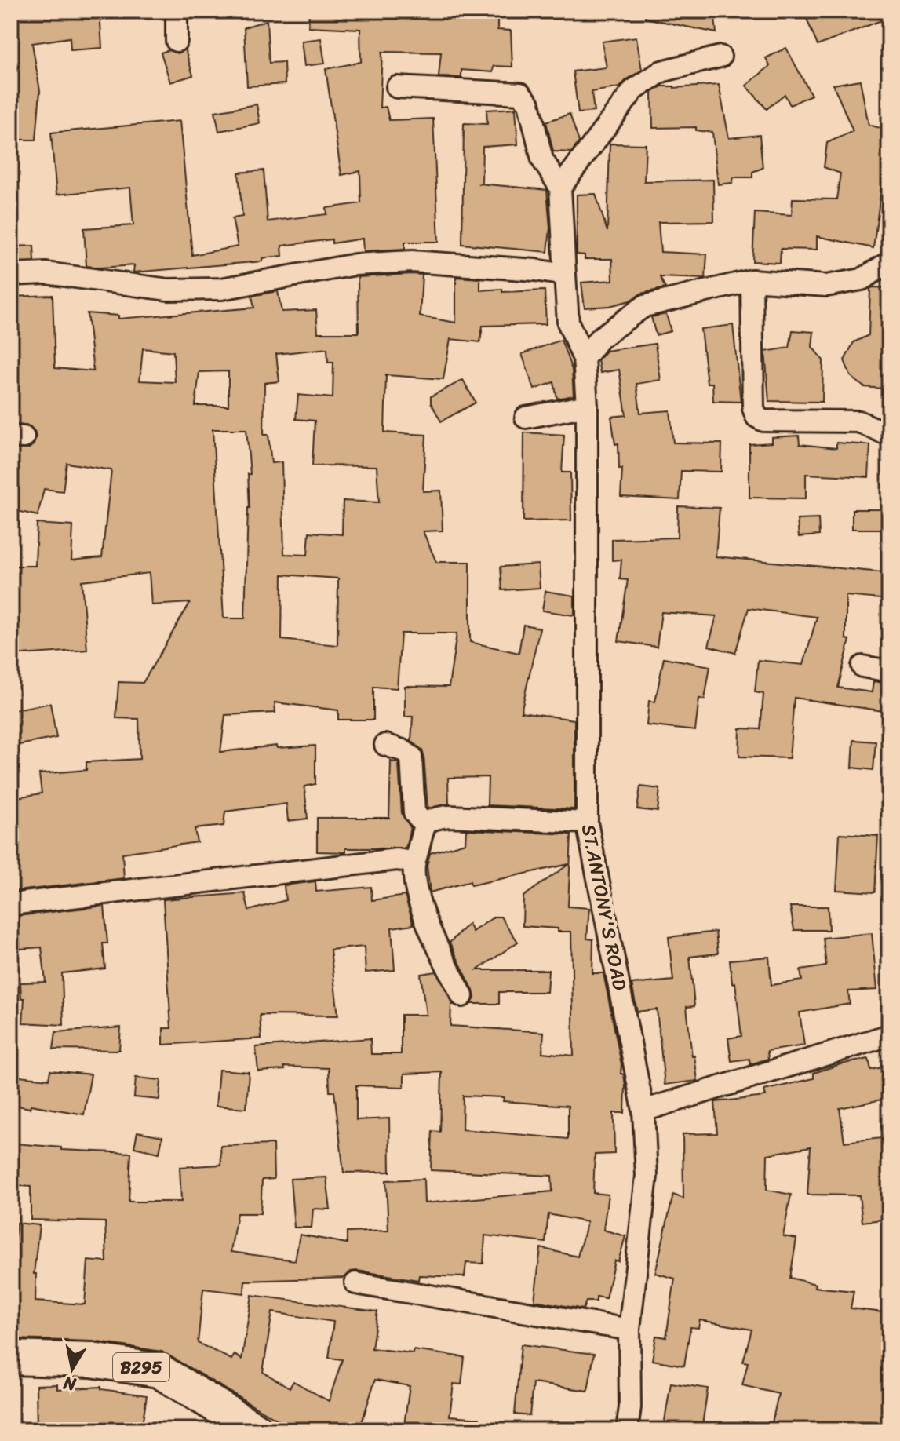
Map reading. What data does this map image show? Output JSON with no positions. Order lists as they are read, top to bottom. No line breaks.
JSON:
{"streets":{"main road":["B295"],"street":["ST.ANTONY'S ROAD"]},"north":"bottom"}
